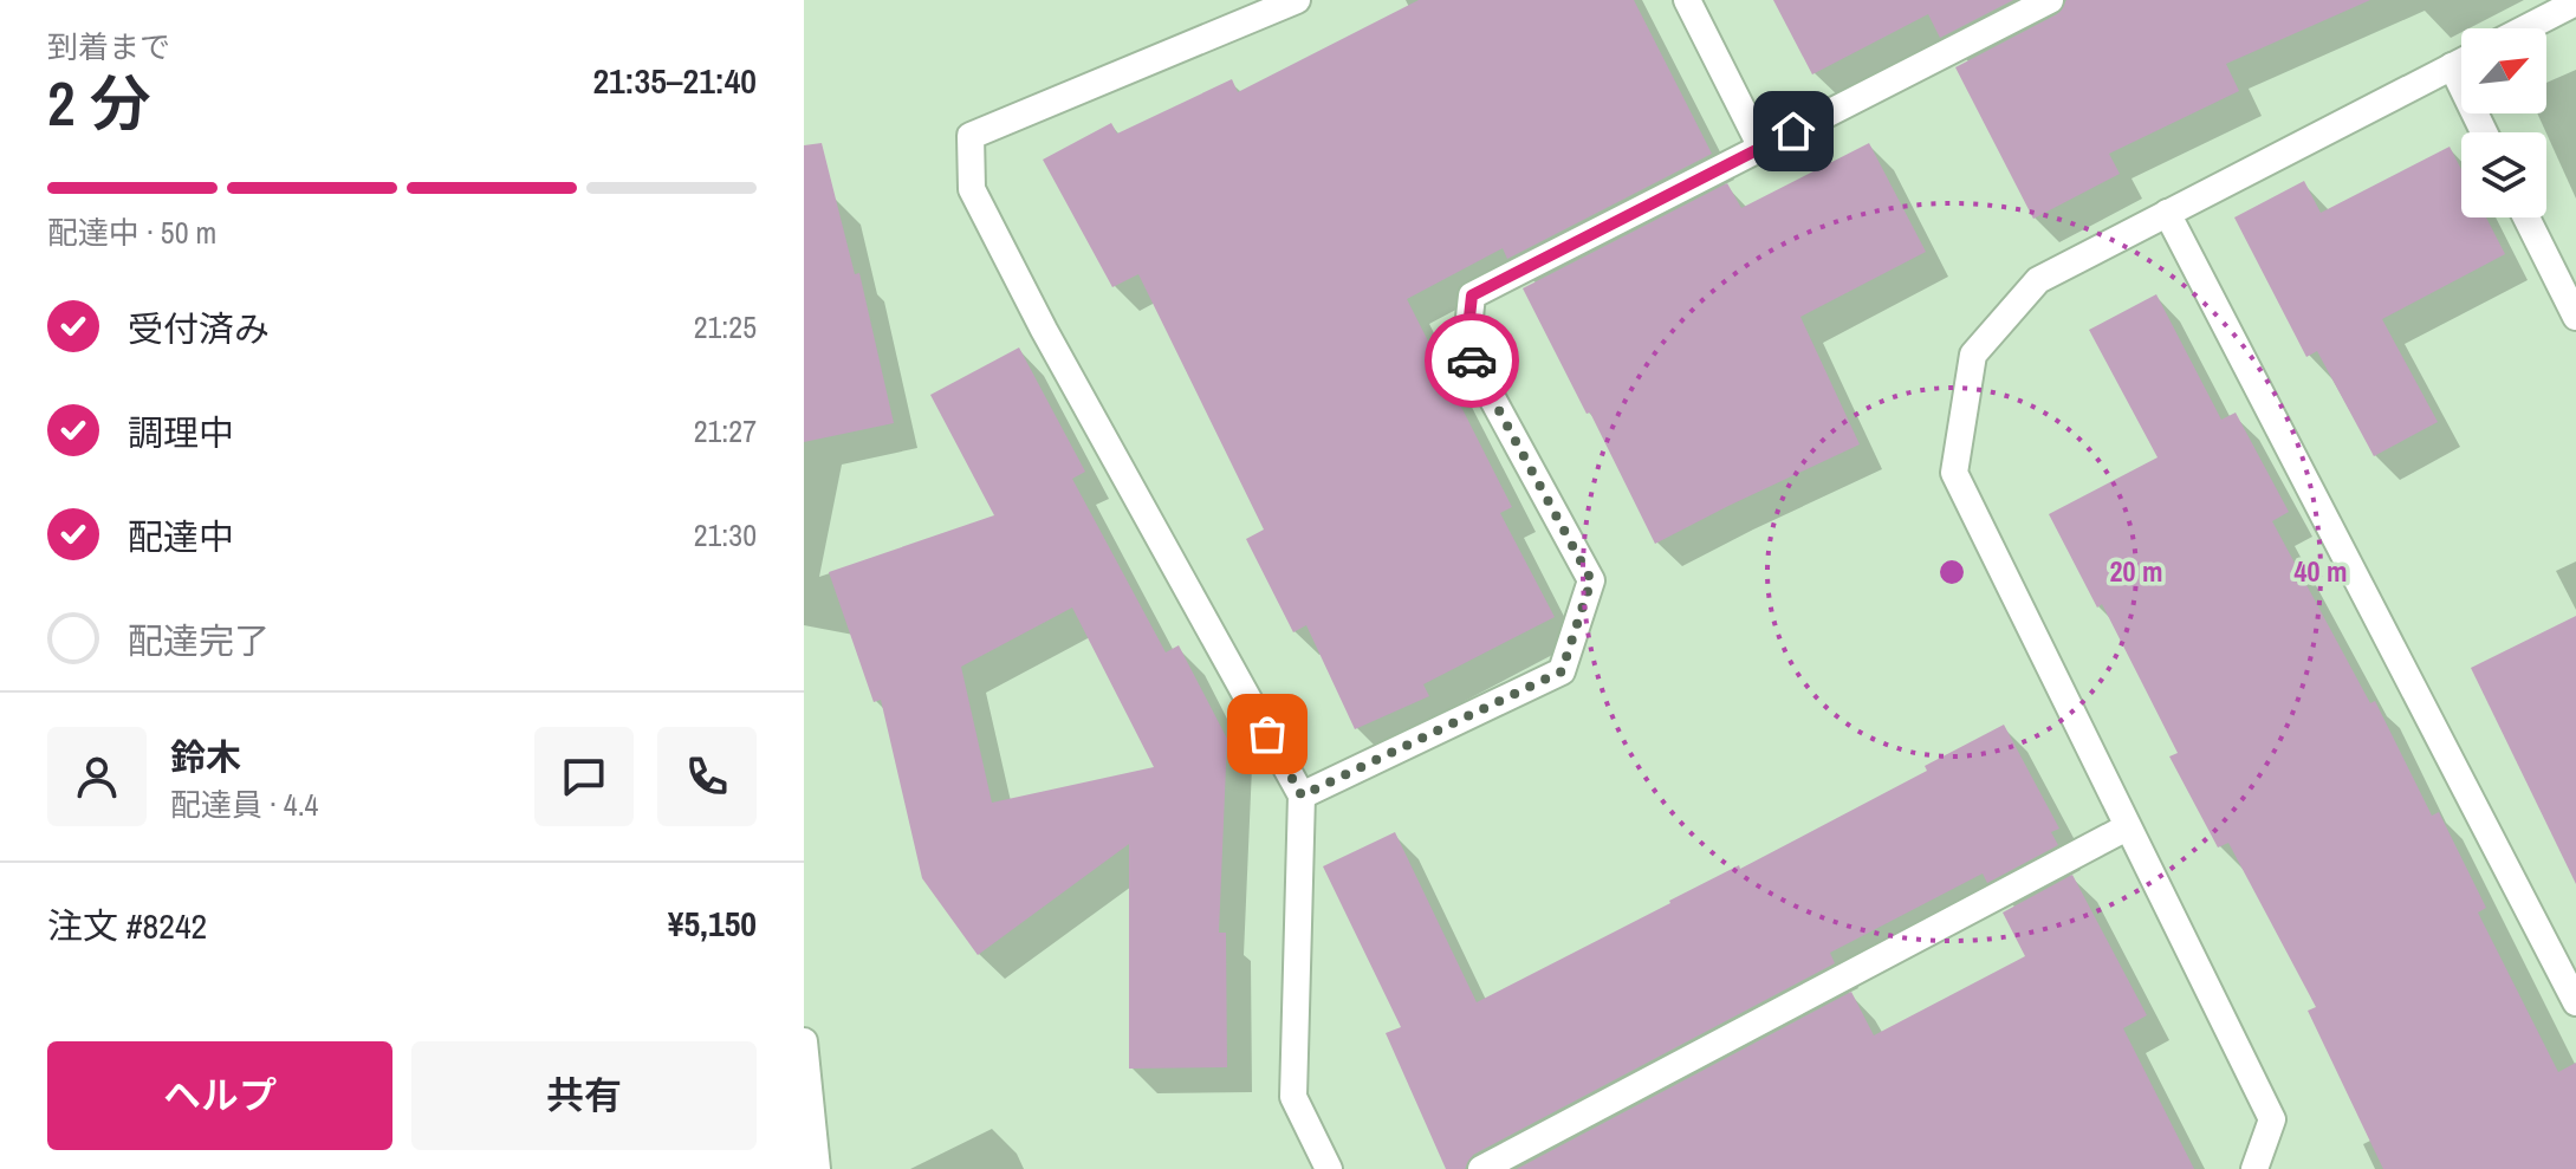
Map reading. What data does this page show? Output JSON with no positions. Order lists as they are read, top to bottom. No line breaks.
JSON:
{"north":"top right","page":{"heading":["2 分","到着まで","21:35–21:40"],"panel":["鈴木","配達員 · 4.4","注文 #8242","¥5,150"],"bar":"配達中 · 50 m","list":[["受付済み","21:25"],["調理中","21:27"],["配達中","21:30"],"配達完了"],"buttons":["ヘルプ","共有"]},"rings":["20 m","40 m"]}
